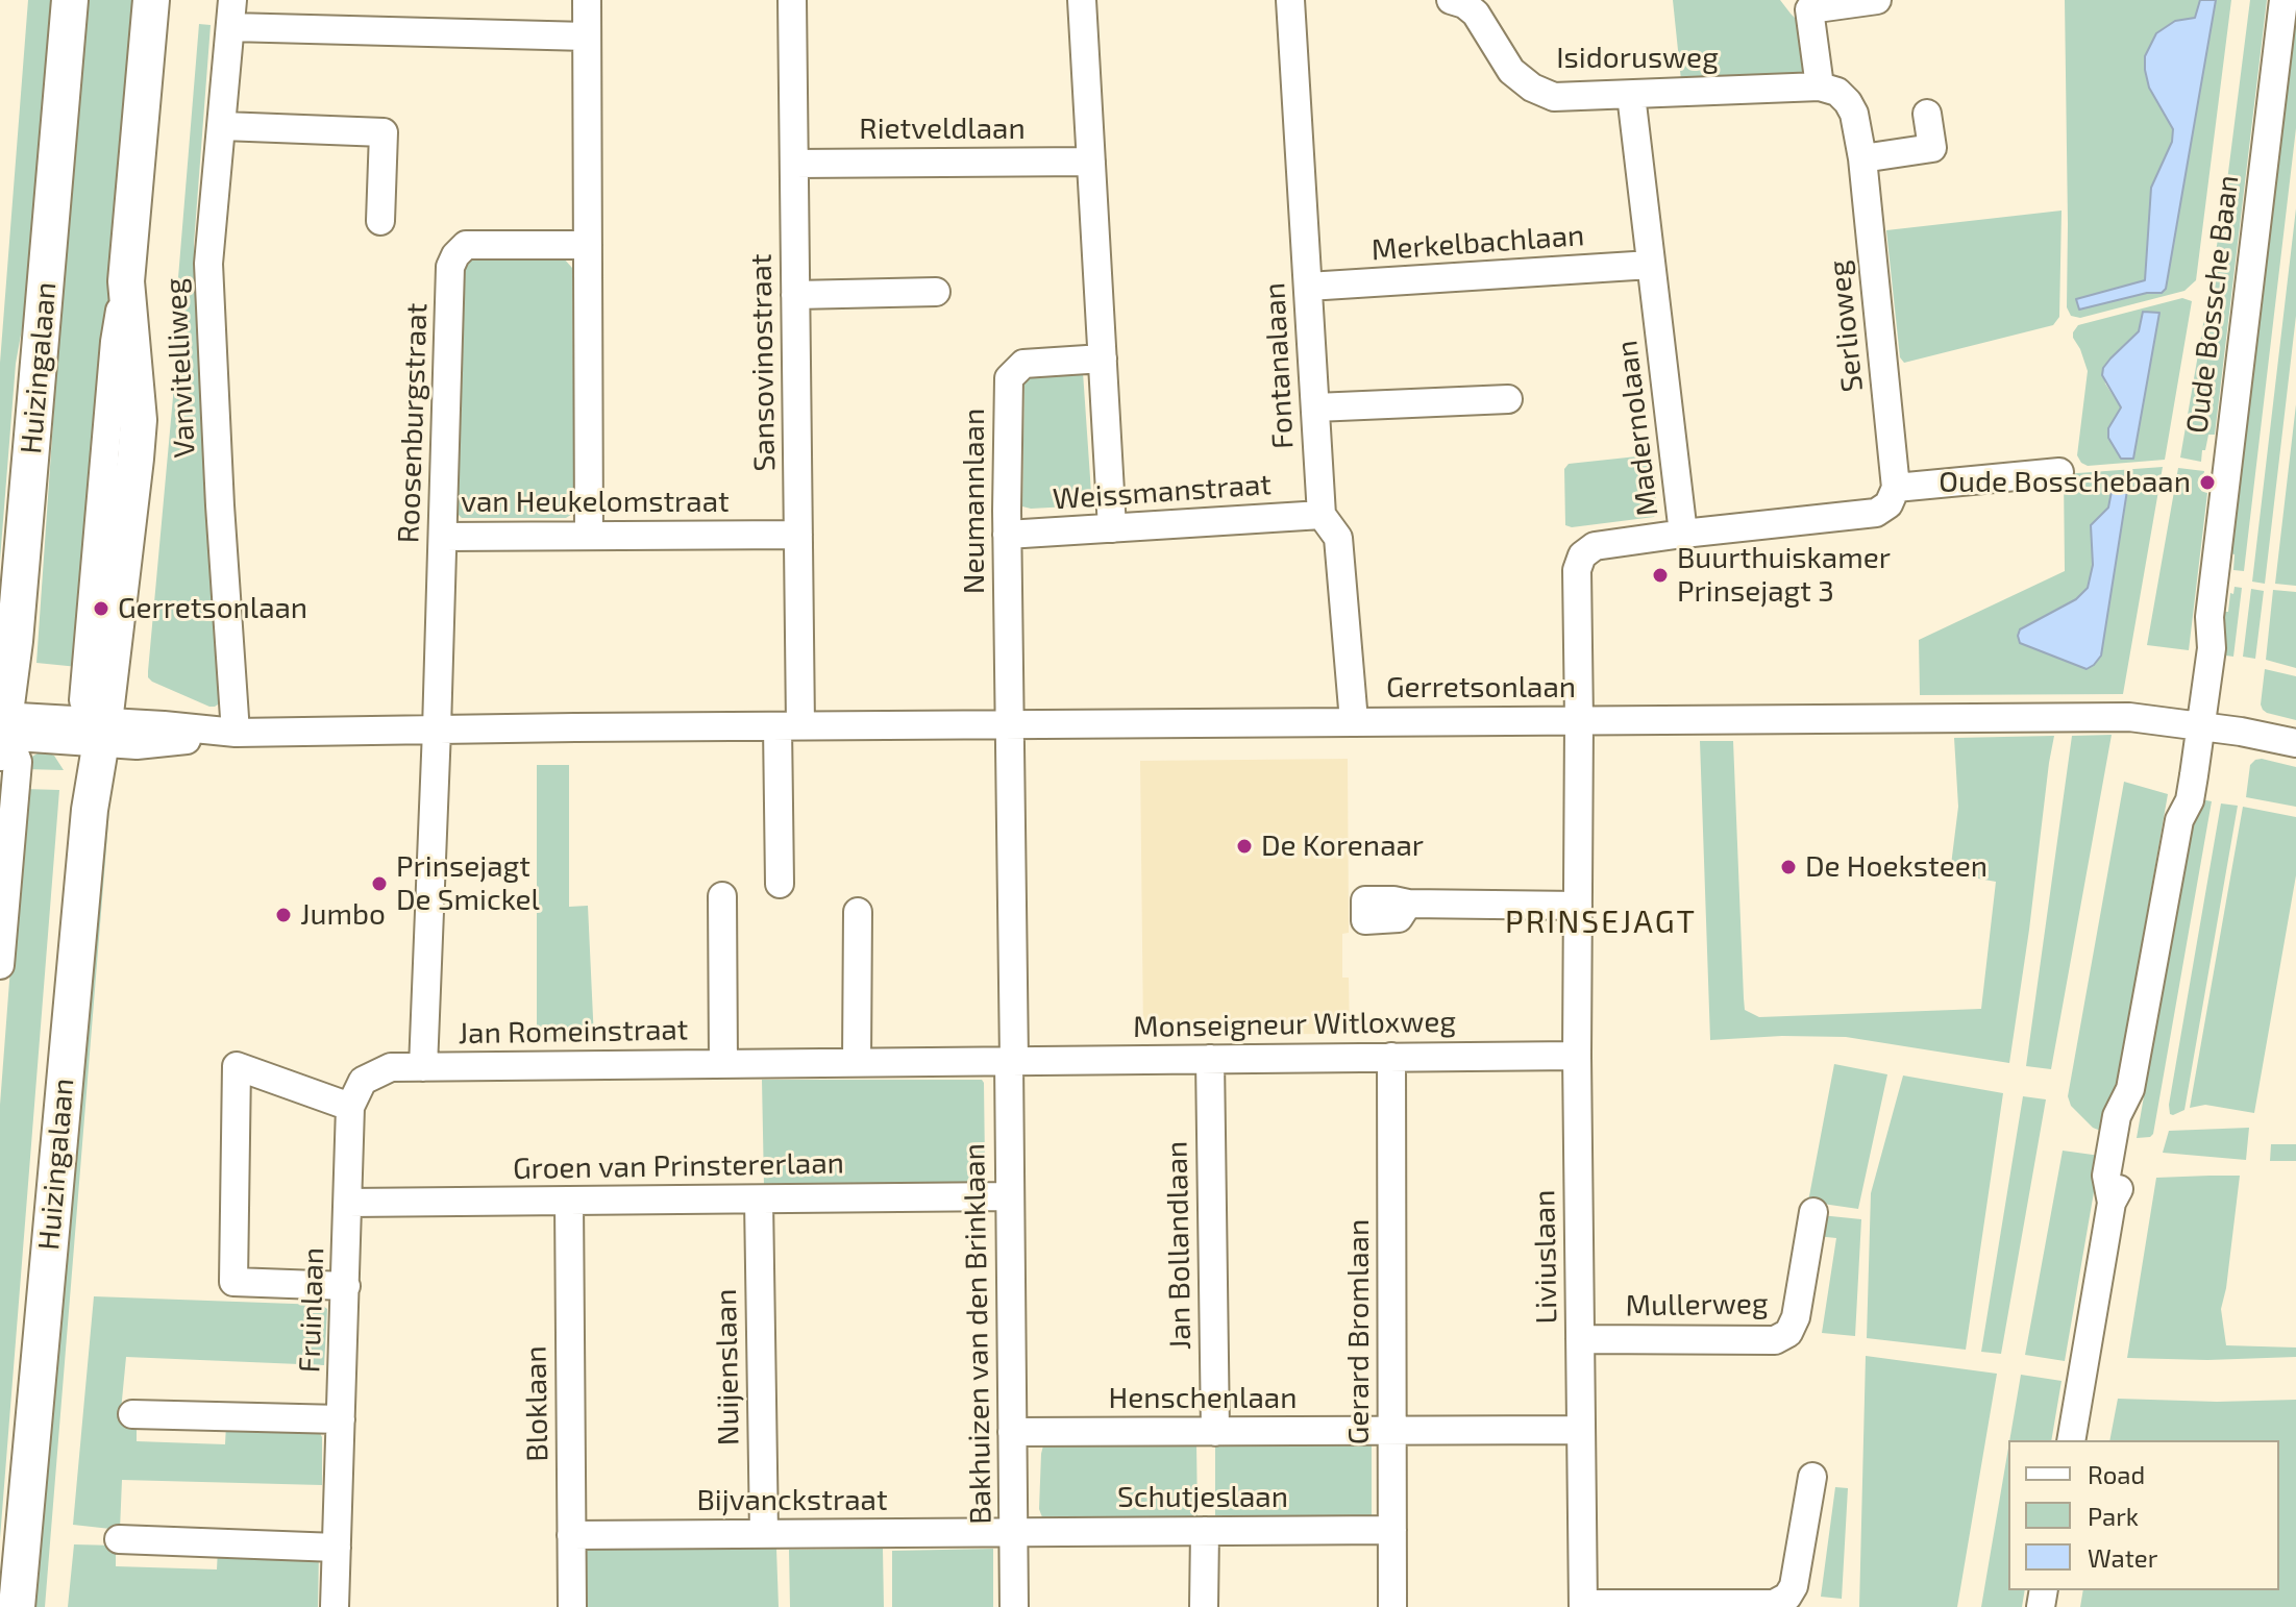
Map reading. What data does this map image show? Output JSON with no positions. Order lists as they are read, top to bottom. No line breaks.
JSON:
{"streets":{"main road":["Huizingalaan"],"street":["Isidorusweg","Rietveldlaan","Merkelbachlaan","Oude Bossche Baan","Serlioweg","Sansovinostraat","Fontanalaan","Vanvitelliweg","Roosenburgstraat","Madernolaan","Weissmanstraat","Neumannlaan","van Heukelomstraat","Gerretsonlaan","Monseigneur Witloxweg","Jan Romeinstraat","Groen van Prinstererlaan","Jan Bollandlaan","Liviuslaan","Mullerweg","Fruinlaan","Gerard Bromlaan","Bakhuizen van den Brinklaan","Nuijenslaan","Henschenlaan","Bloklaan","Schutjeslaan","Bijvanckstraat"]},"crossings":[["Isidorusweg","Serlioweg"],["Isidorusweg","Madernolaan"],["Rietveldlaan","Sansovinostraat"],["Merkelbachlaan","Fontanalaan"],["Merkelbachlaan","Madernolaan"],["Oude Bossche Baan","Gerretsonlaan"],["Sansovinostraat","van Heukelomstraat"],["Sansovinostraat","Gerretsonlaan"],["Fontanalaan","Weissmanstraat"],["Fontanalaan","Gerretsonlaan"],["Huizingalaan","Gerretsonlaan"],["Vanvitelliweg","Gerretsonlaan"],["Roosenburgstraat","van Heukelomstraat"],["Roosenburgstraat","Gerretsonlaan"],["Roosenburgstraat","Jan Romeinstraat"],["Madernolaan","Gerretsonlaan"],["Madernolaan","Liviuslaan"],["Weissmanstraat","Neumannlaan"],["Neumannlaan","Gerretsonlaan"],["Neumannlaan","Bakhuizen van den Brinklaan"],["Gerretsonlaan","Liviuslaan"],["Gerretsonlaan","Bakhuizen van den Brinklaan"],["Monseigneur Witloxweg","Jan Romeinstraat"],["Monseigneur Witloxweg","Jan Bollandlaan"],["Monseigneur Witloxweg","Liviuslaan"],["Monseigneur Witloxweg","Gerard Bromlaan"],["Monseigneur Witloxweg","Bakhuizen van den Brinklaan"],["Jan Romeinstraat","Bakhuizen van den Brinklaan"],["Groen van Prinstererlaan","Fruinlaan"],["Groen van Prinstererlaan","Bakhuizen van den Brinklaan"],["Groen van Prinstererlaan","Nuijenslaan"],["Groen van Prinstererlaan","Bloklaan"],["Jan Bollandlaan","Henschenlaan"],["Liviuslaan","Mullerweg"],["Liviuslaan","Henschenlaan"],["Gerard Bromlaan","Henschenlaan"],["Gerard Bromlaan","Schutjeslaan"],["Bakhuizen van den Brinklaan","Henschenlaan"],["Bakhuizen van den Brinklaan","Schutjeslaan"],["Bakhuizen van den Brinklaan","Bijvanckstraat"],["Nuijenslaan","Bijvanckstraat"],["Bloklaan","Bijvanckstraat"],["Schutjeslaan","Bijvanckstraat"]],"districts":["PRINSEJAGT"],"places":["Oude Bosschebaan","Buurthuiskamer Prinsejagt 3","Gerretsonlaan","De Korenaar","De Hoeksteen","Prinsejagt De Smickel","Jumbo"],"legend":["Road","Park","Water"]}
